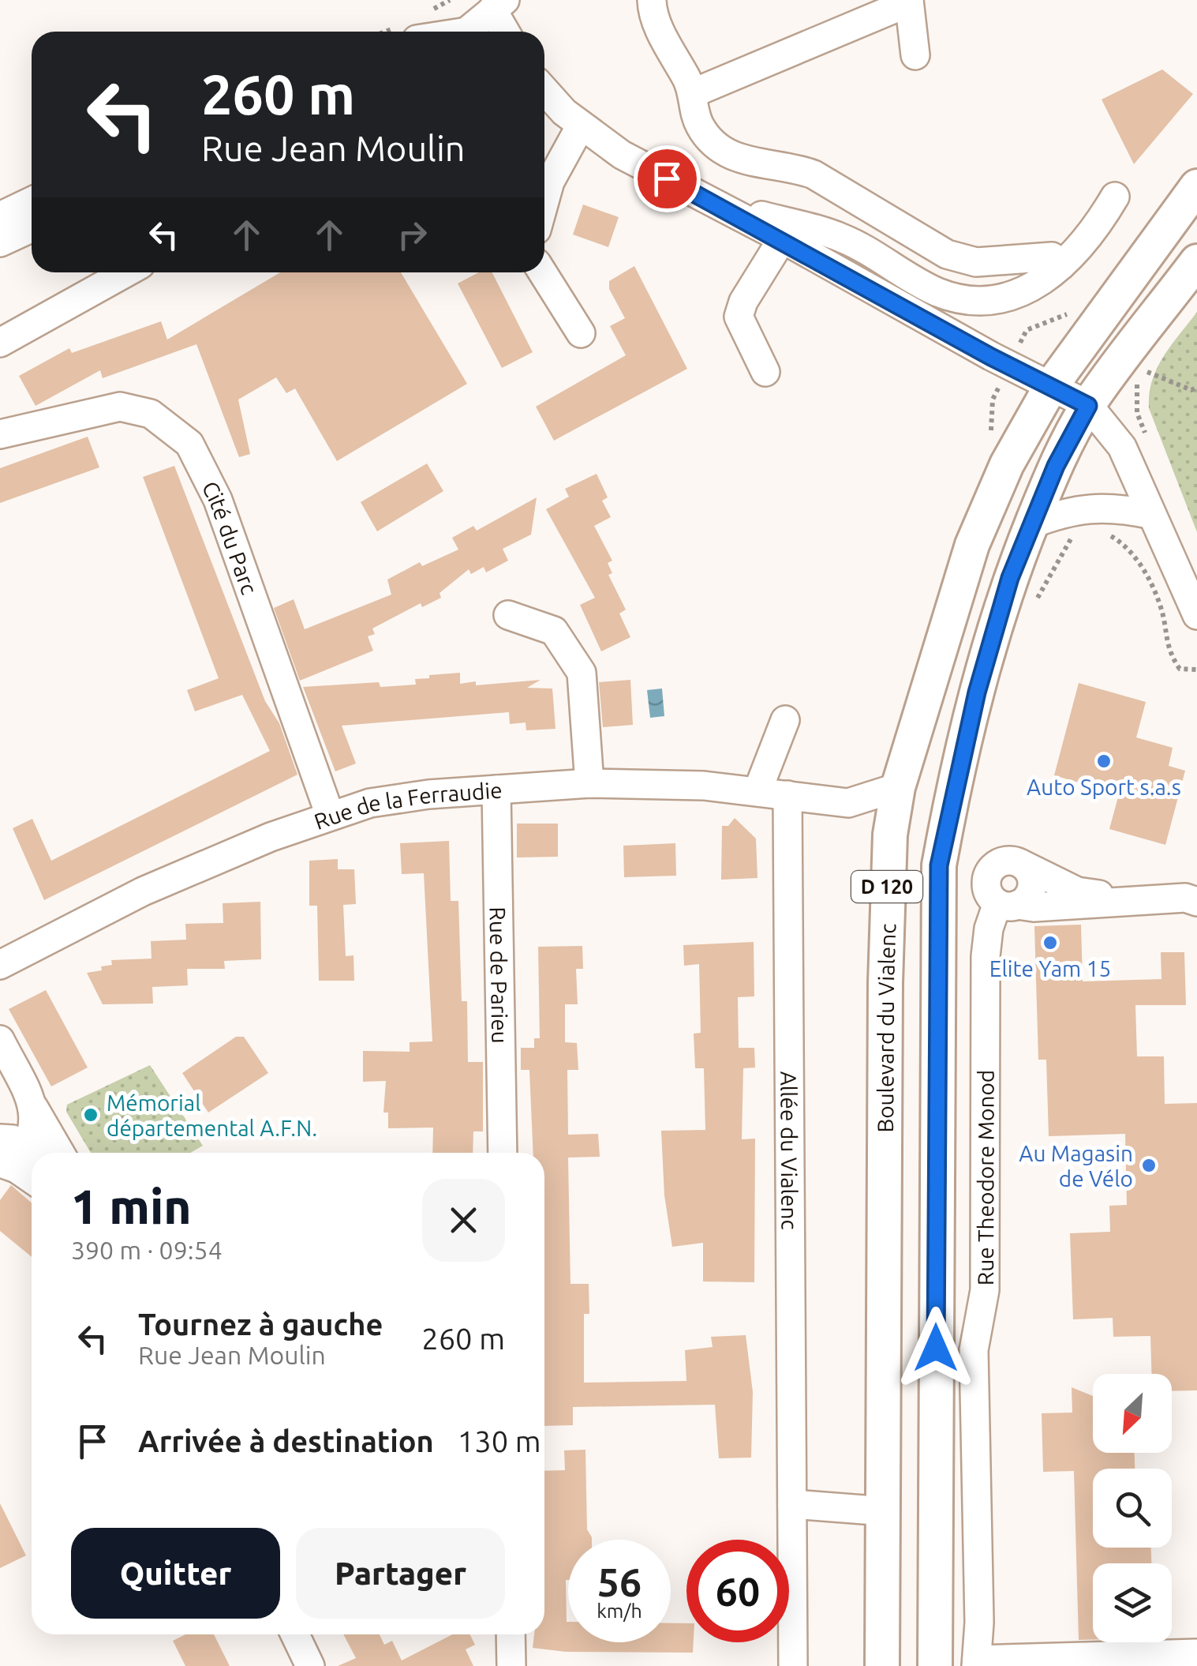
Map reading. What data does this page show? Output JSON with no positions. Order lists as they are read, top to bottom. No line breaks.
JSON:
{"streets":{"main road":["D 120","Boulevard du Vialenc"],"street":["Cité du Parc","Rue de la Ferraudie","Rue de Parieu","Allée du Vialenc","Rue Theodore Monod"]},"crossings":[["Cité du Parc","Rue de la Ferraudie"],["Rue de la Ferraudie","Rue de Parieu"],["Rue de la Ferraudie","Boulevard du Vialenc"],["Rue de la Ferraudie","Allée du Vialenc"],["D 120","Rue Theodore Monod"]],"places":["Auto Sport s.a.s","Elite Yam 15","Mémorial départemental A.F.N.","Au Magasin de Vélo"],"north":"bottom left","page":{"turn":["260 m","Rue Jean Moulin"],"heading":["1 min","390 m · 09:54"],"list":[{"name":"Tournez à gauche","note":"Rue Jean Moulin","value":"260 m"},{"name":"Arrivée à destination","value":"130 m"}],"buttons":["Quitter","Partager"],"speed":"56 km/h","limit":"60"}}
